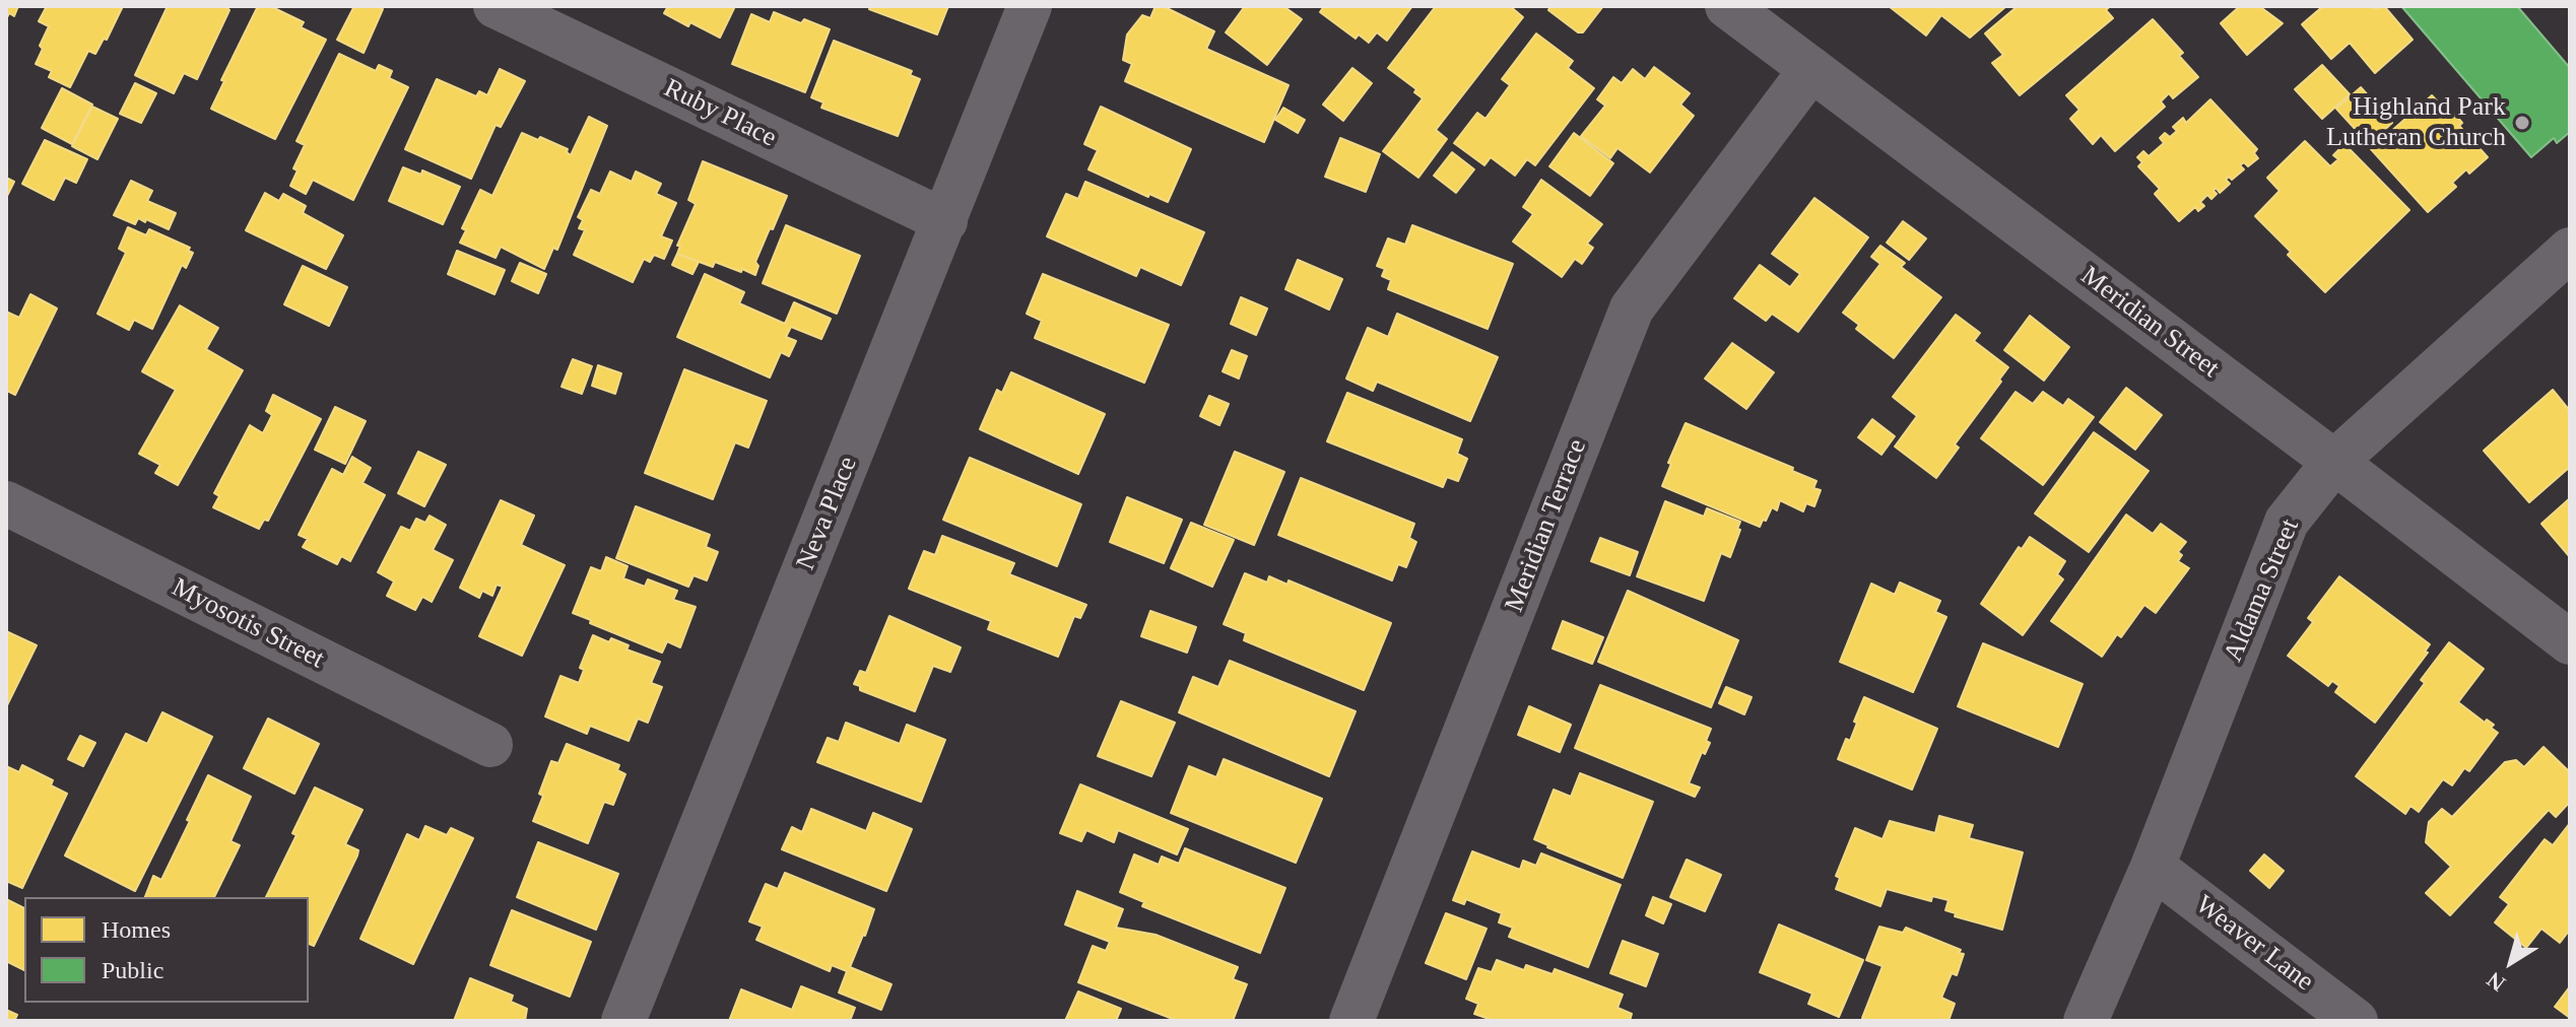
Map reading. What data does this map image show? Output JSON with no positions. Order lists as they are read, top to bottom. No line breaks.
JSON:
{"streets":{"street":["Ruby Place","Meridian Street","Neva Place","Meridian Terrace","Aldama Street","Myosotis Street","Weaver Lane"]},"crossings":[["Ruby Place","Neva Place"],["Meridian Street","Meridian Terrace"],["Meridian Street","Aldama Street"],["Aldama Street","Weaver Lane"]],"places":["Highland Park Lutheran Church"],"legend":["Homes","Public"],"north":"bottom left"}
